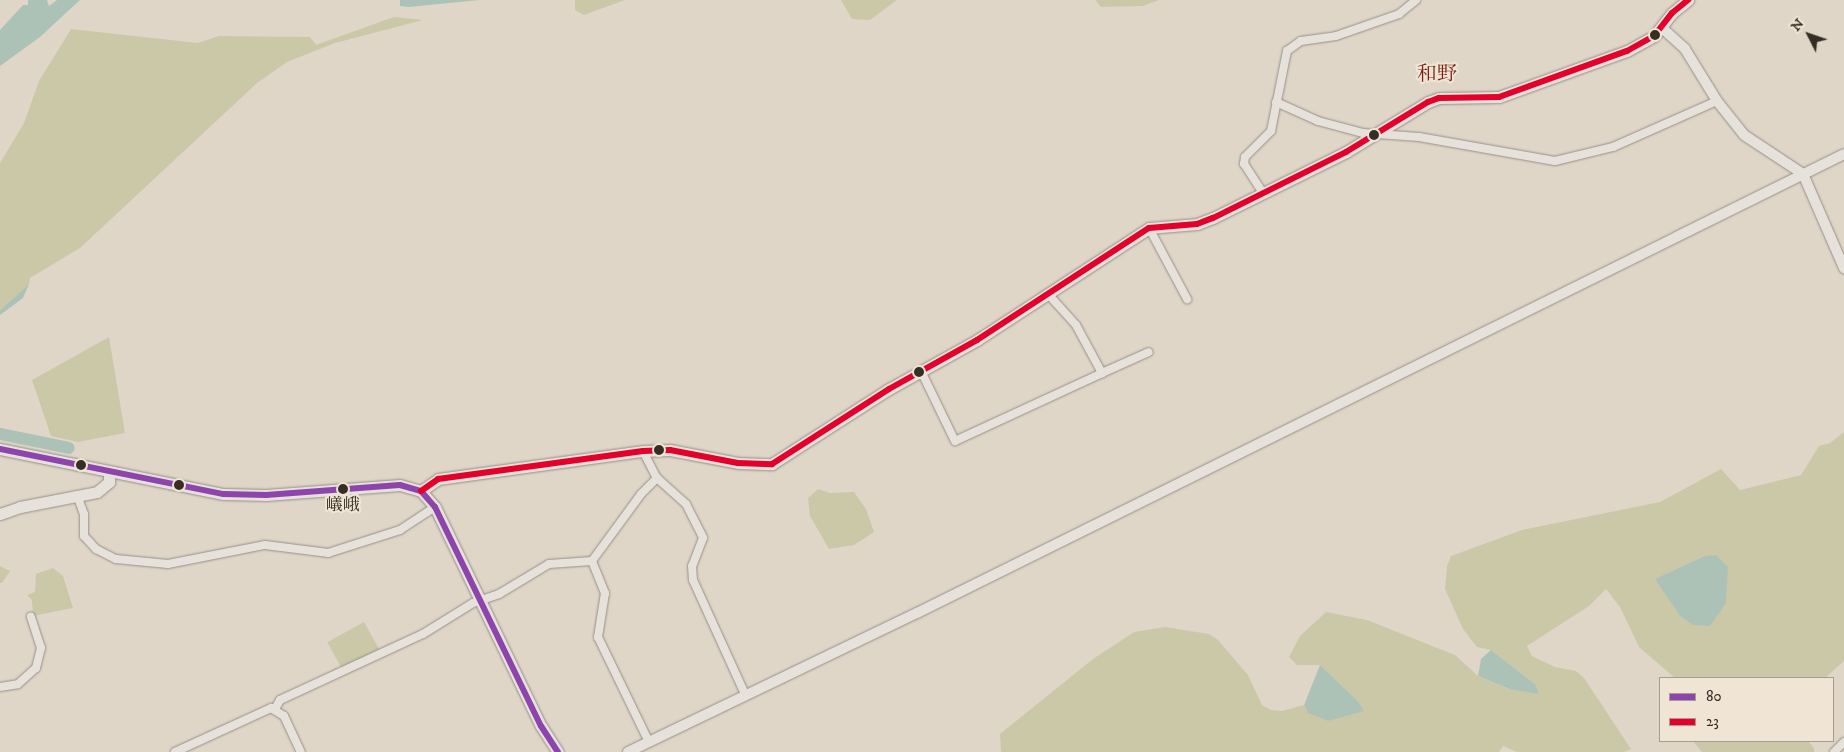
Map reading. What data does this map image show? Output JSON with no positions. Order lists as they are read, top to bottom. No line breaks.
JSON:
{"districts":["和野"],"places":["嶬峨"],"lines":["transit line 23","transit line 80"],"legend":["80","23"],"north":"top left"}
